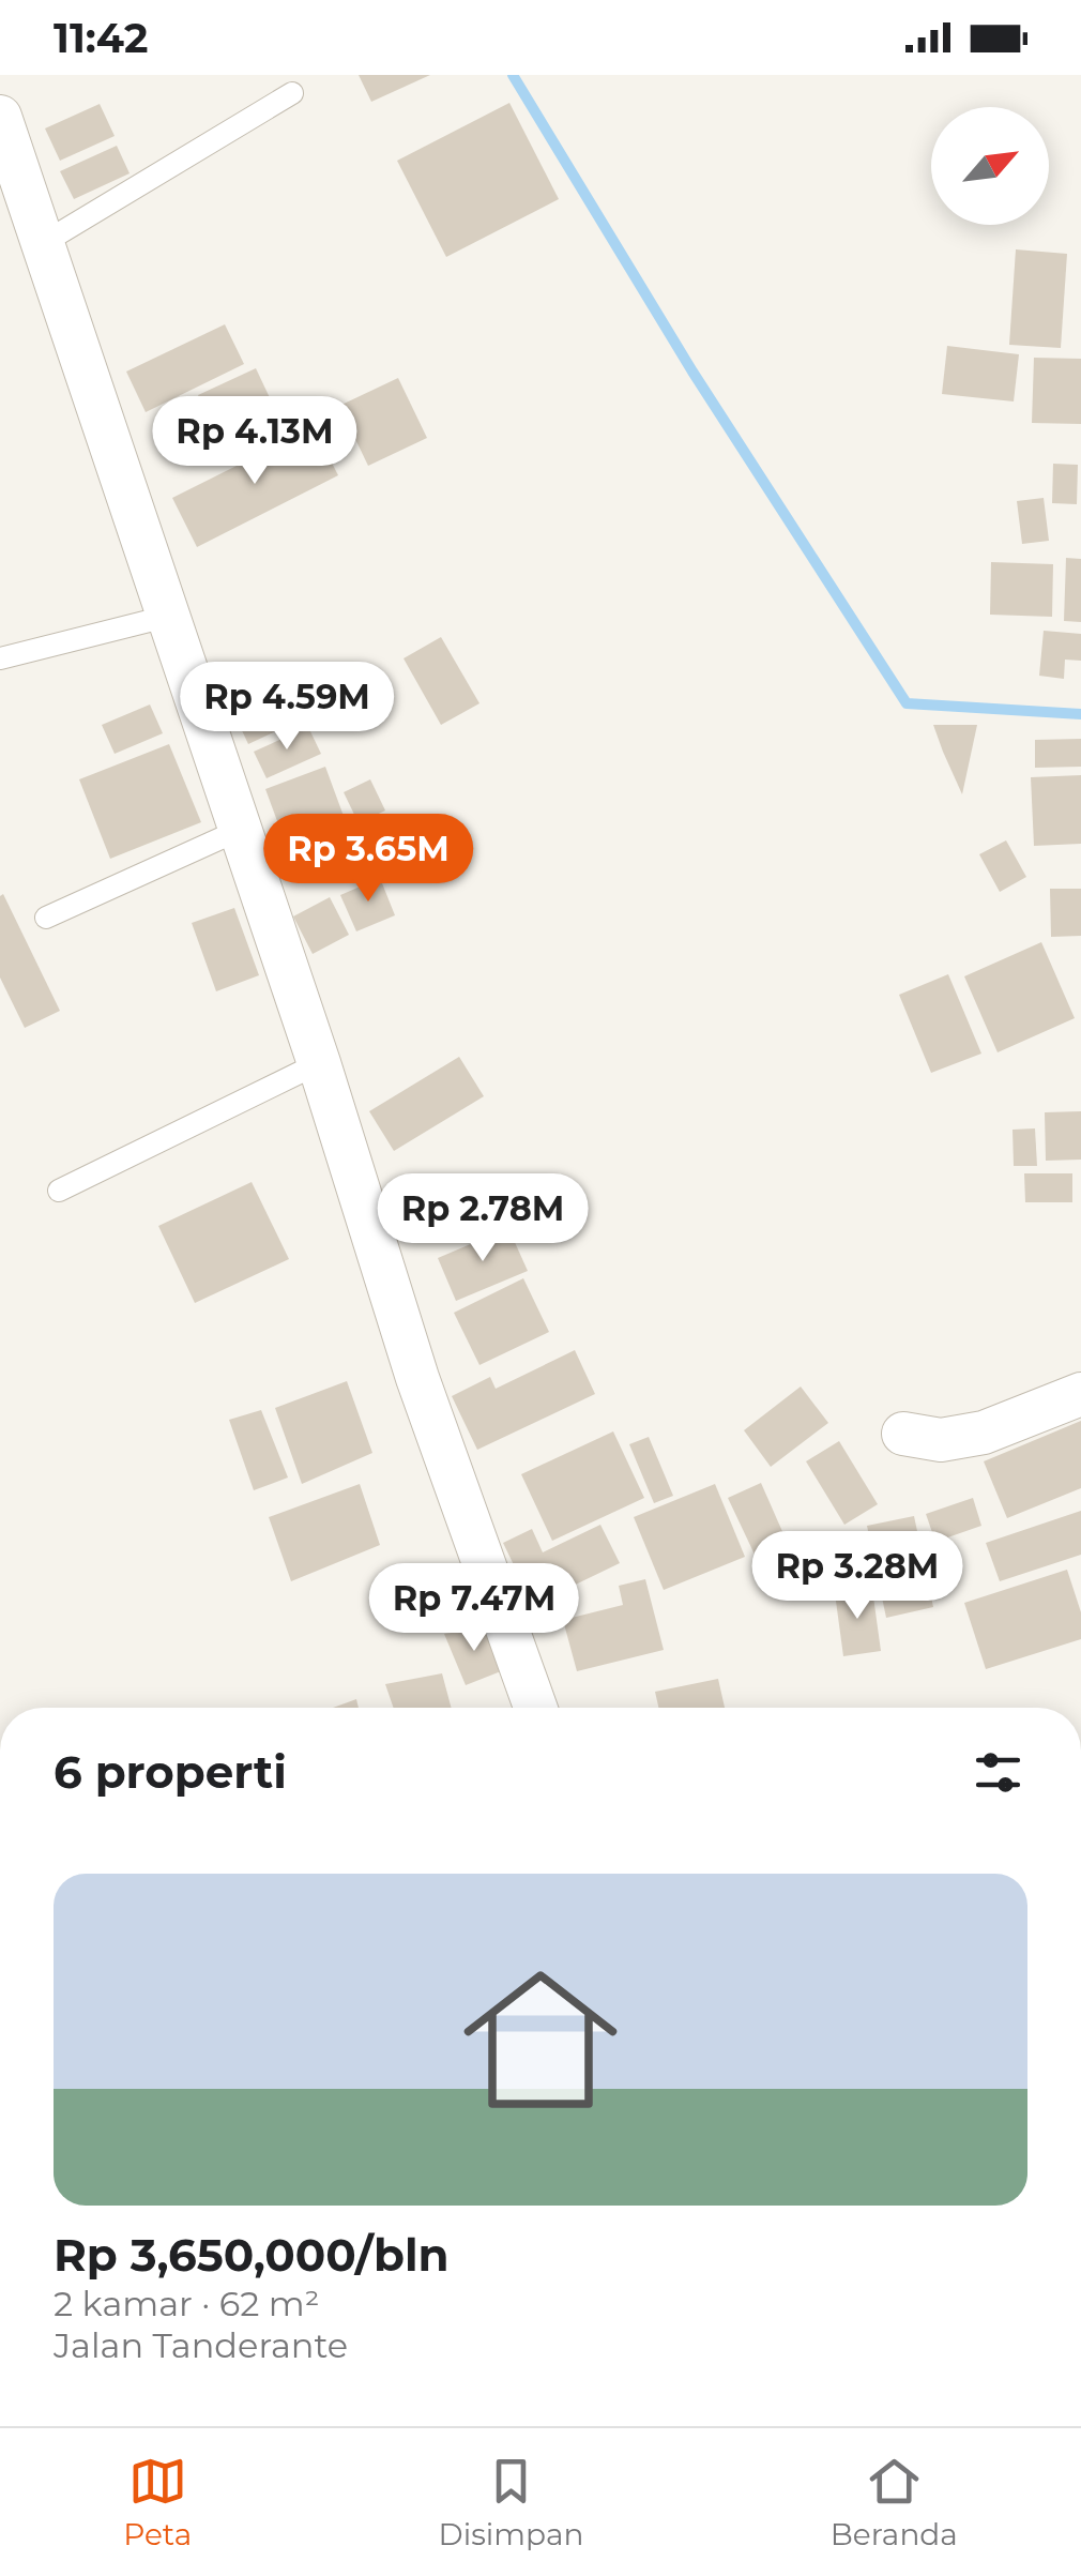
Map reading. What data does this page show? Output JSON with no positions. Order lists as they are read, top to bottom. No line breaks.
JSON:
{"north":"top right","page":{"status":"11:42","price":["Rp 4.13M","Rp 4.59M","Rp 3.65M","Rp 2.78M","Rp 3.28M","Rp 7.47M"],"heading":"6 properti","list":[{"name":"Rp 3,650,000/bln","note":"2 kamar · 62 m² · Jalan Tanderante"}],"tabs":["Peta","Disimpan","Beranda"]}}
